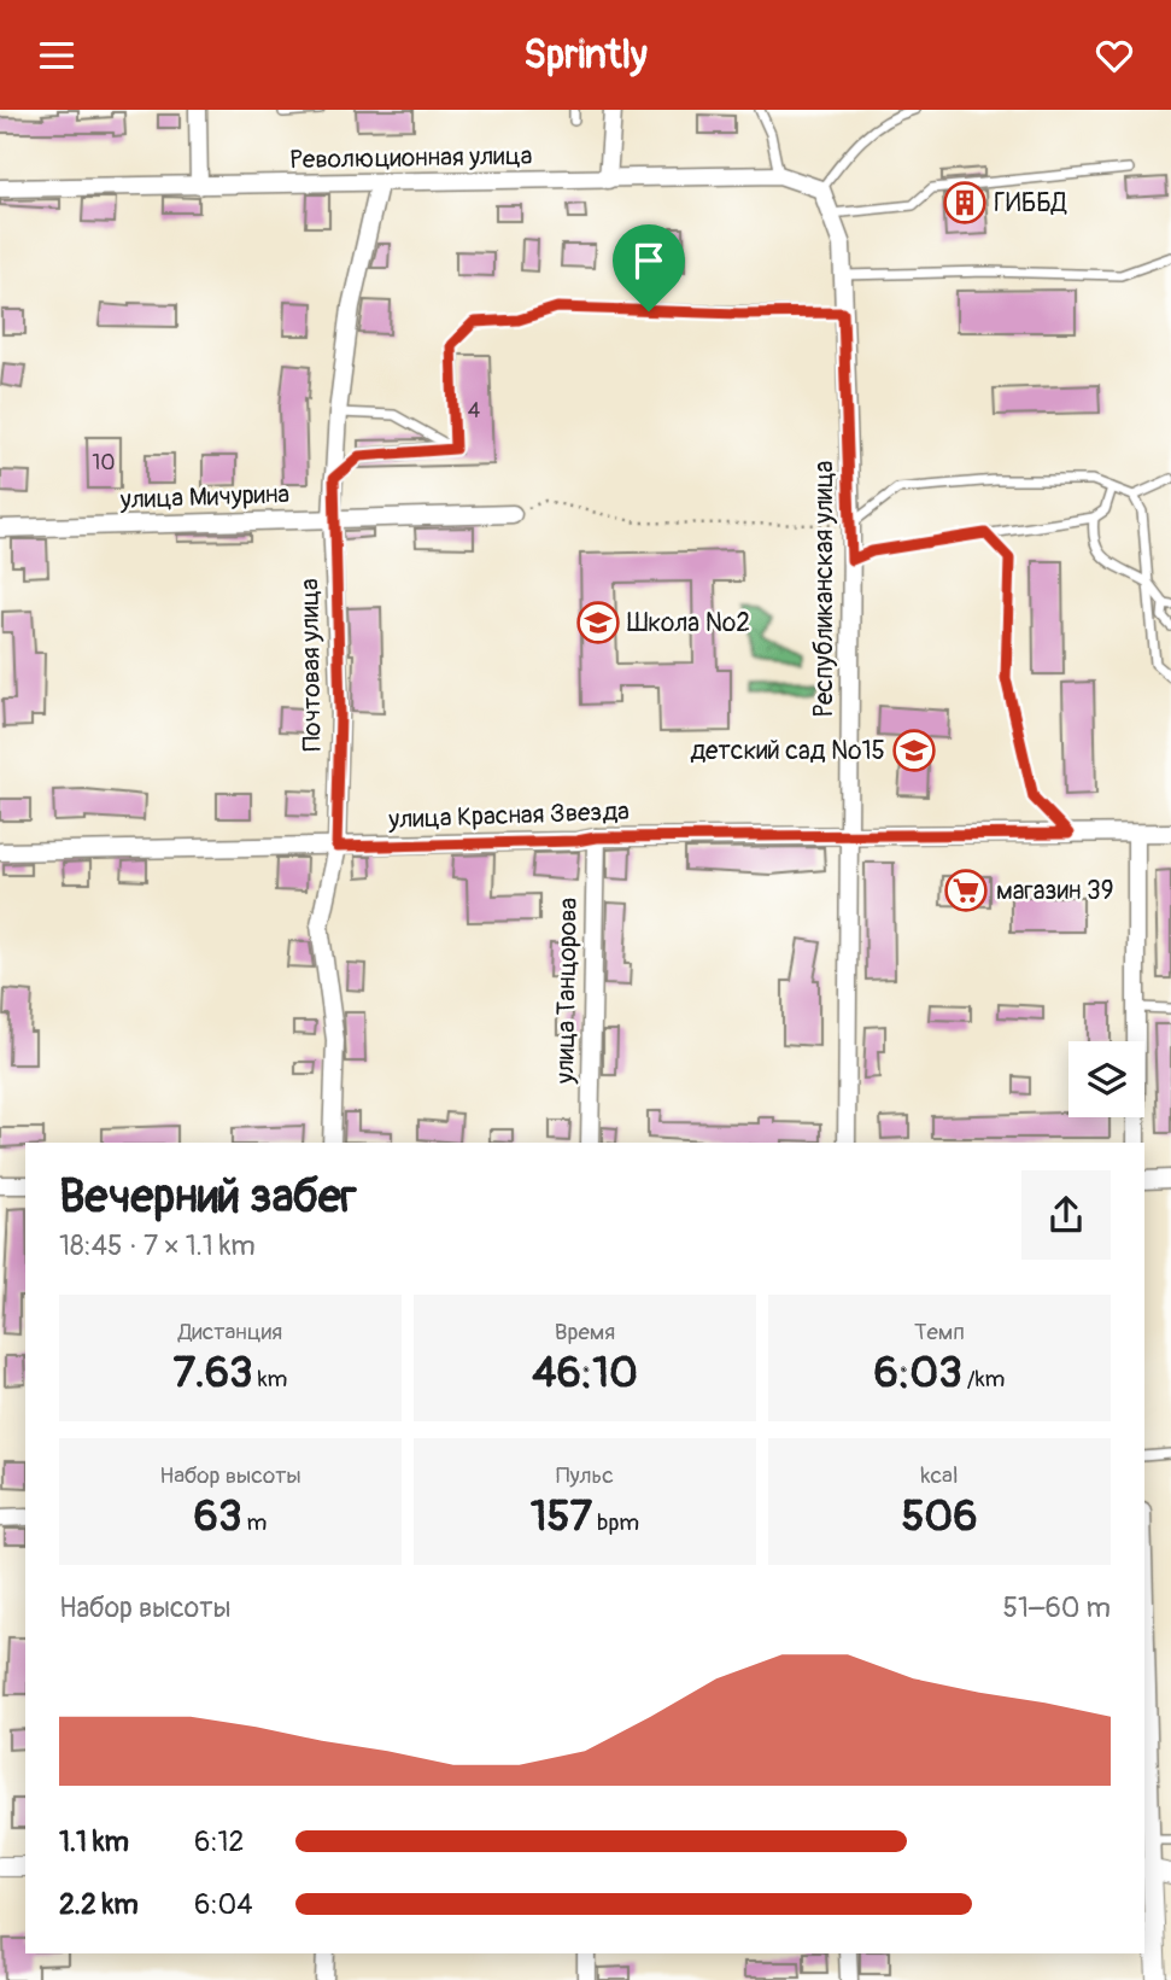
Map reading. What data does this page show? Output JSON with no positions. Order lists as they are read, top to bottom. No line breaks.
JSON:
{"streets":{"street":["Революционная улица","улица Мичурина","Республиканская улица","Почтовая улица","улица Красная Звезда","улица Танцорова"]},"crossings":[["Революционная улица","Республиканская улица"],["Революционная улица","Почтовая улица"],["улица Мичурина","Почтовая улица"],["Республиканская улица","улица Красная Звезда"],["Почтовая улица","улица Красная Звезда"],["улица Красная Звезда","улица Танцорова"]],"places":{"building":["ГИББД"],"school or university":["Школа №2","детский сад №15"],"supermarket":["магазин 39"]},"house_numbers":["4","10"],"page":{"header":"Sprintly","heading":["Вечерний забег","18:45 · 7 × 1.1 km"],"stats":[["Дистанция","7.63 km"],["Время","46:10"],["Темп","6:03 /km"],["Набор высоты","63 m"],["Пульс","157 bpm"],["kcal","506"]],"chart":["Набор высоты","51–60 m"],"list":[{"name":"1.1 km","note":"6:12"},{"name":"2.2 km","note":"6:04"}]}}
